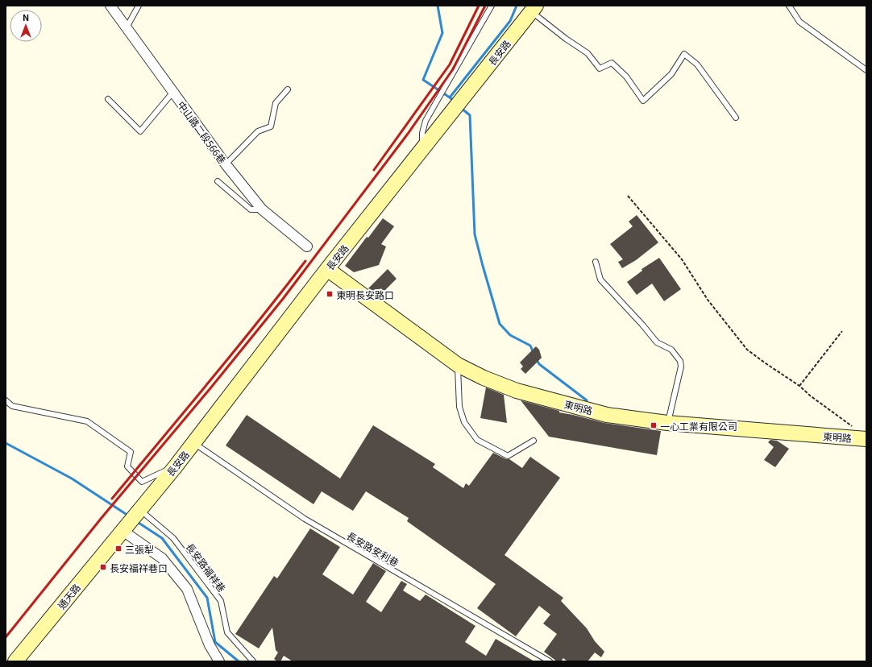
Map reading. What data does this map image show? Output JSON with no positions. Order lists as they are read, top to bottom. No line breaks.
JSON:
{"streets":{"main road":["長安路","東明路","通天路"],"street":["中山路二段566巷"],"lane":["長安路安利巷","長安路福祥巷"]},"crossings":[["長安路","東明路"],["長安路","長安路安利巷"],["長安路","長安路福祥巷"],["長安路","通天路"],["長安路福祥巷","通天路"]],"places":{"transit":["東明長安路口","一心工業有限公司","三張犁","長安福祥巷口"]},"north":"top"}
